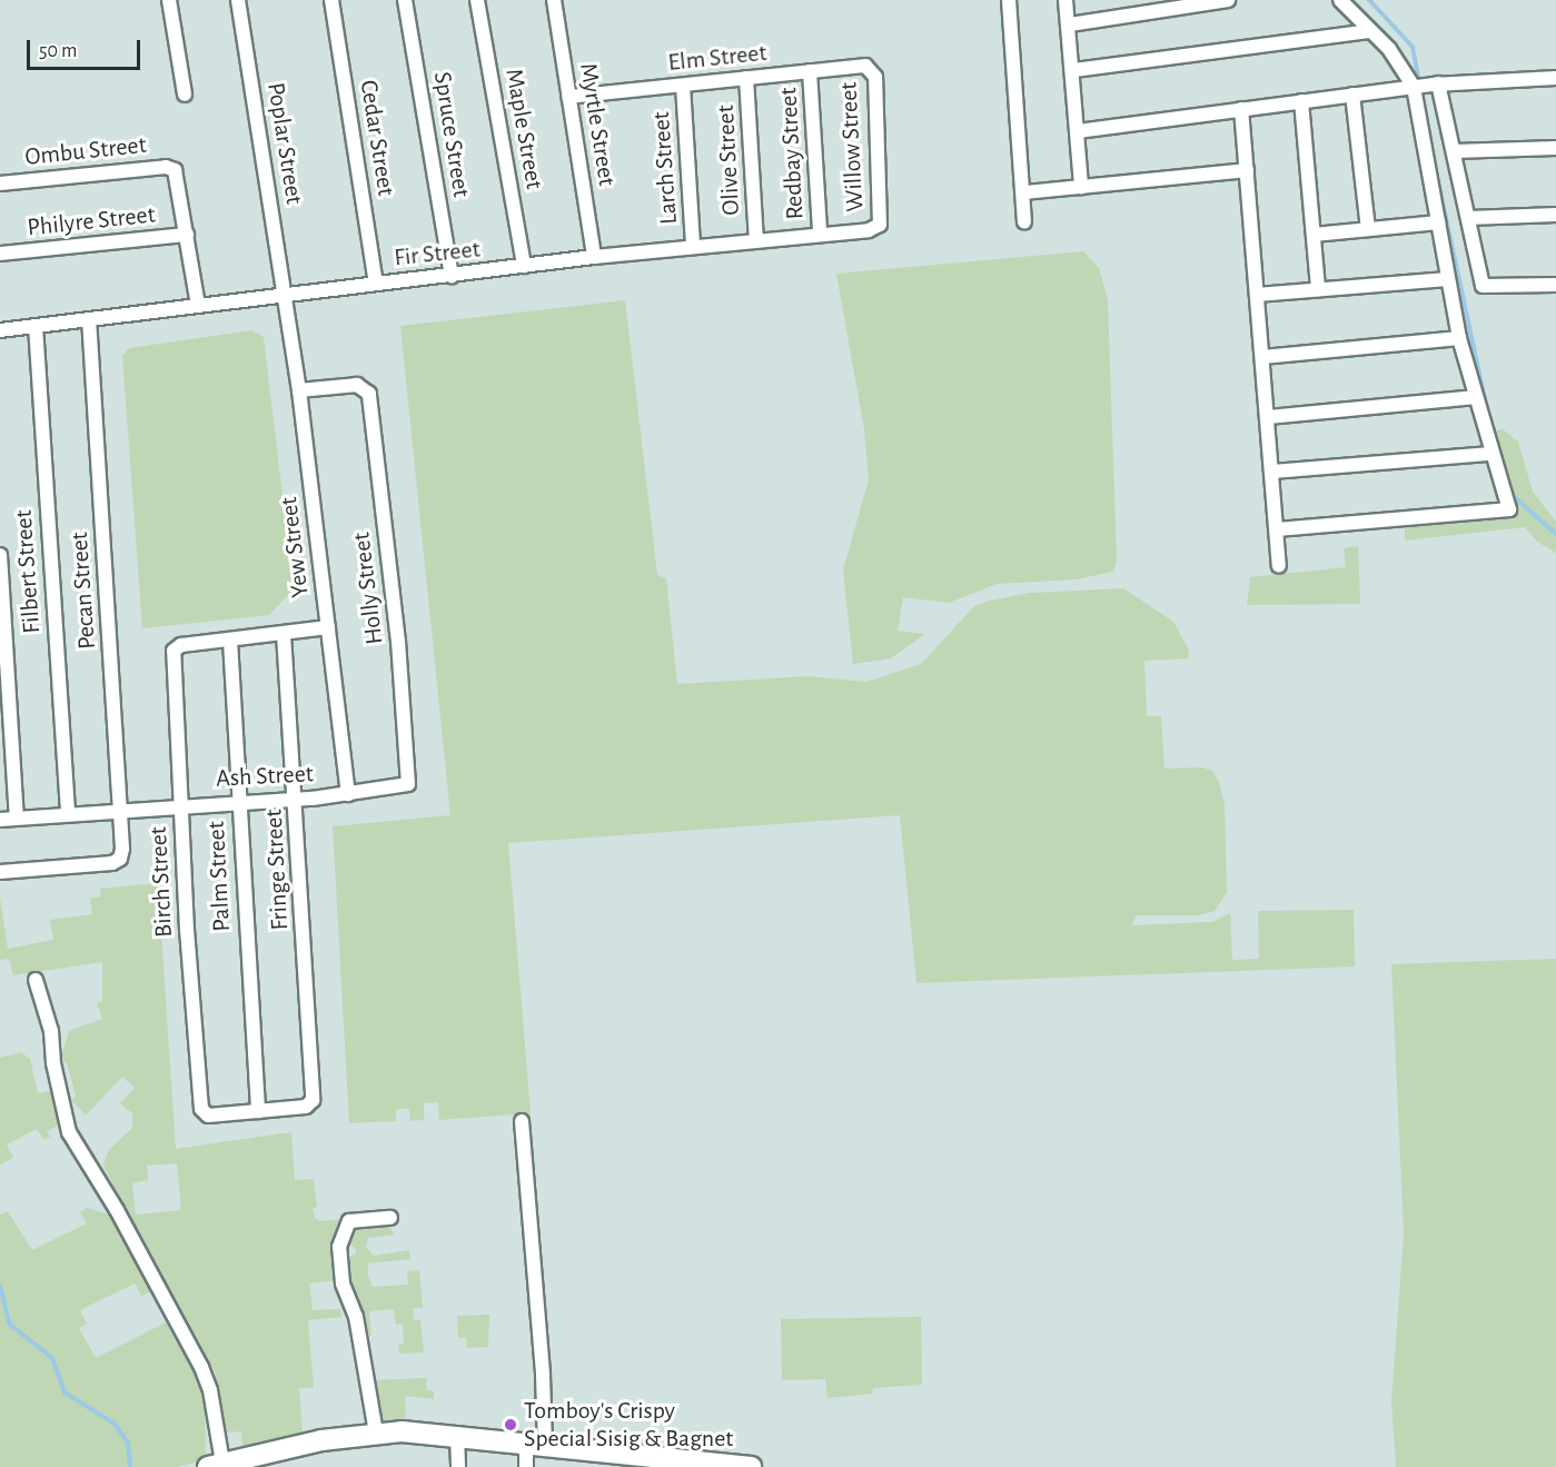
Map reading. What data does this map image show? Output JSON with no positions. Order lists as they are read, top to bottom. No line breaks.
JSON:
{"streets":{"street":["Elm Street","Myrtle Street","Maple Street","Spruce Street","Cedar Street","Poplar Street","Willow Street","Ombu Street","Redbay Street","Olive Street","Larch Street","Philyre Street","Fir Street","Yew Street","Filbert Street","Holly Street","Pecan Street","Ash Street","Fringe Street","Palm Street","Birch Street"]},"crossings":[["Elm Street","Myrtle Street"],["Elm Street","Willow Street"],["Elm Street","Redbay Street"],["Elm Street","Olive Street"],["Elm Street","Larch Street"],["Myrtle Street","Fir Street"],["Maple Street","Fir Street"],["Spruce Street","Fir Street"],["Cedar Street","Fir Street"],["Poplar Street","Fir Street"],["Poplar Street","Yew Street"],["Willow Street","Fir Street"],["Ombu Street","Philyre Street"],["Redbay Street","Fir Street"],["Olive Street","Fir Street"],["Larch Street","Fir Street"],["Fir Street","Yew Street"],["Fir Street","Filbert Street"],["Fir Street","Pecan Street"],["Yew Street","Holly Street"],["Yew Street","Ash Street"],["Filbert Street","Ash Street"],["Holly Street","Ash Street"],["Pecan Street","Ash Street"],["Ash Street","Fringe Street"],["Ash Street","Palm Street"],["Ash Street","Birch Street"],["Fringe Street","Palm Street"],["Fringe Street","Birch Street"],["Palm Street","Birch Street"]],"places":["Tomboy's Crispy Special Sisig & Bagnet"],"scale_bar":"50 m"}
